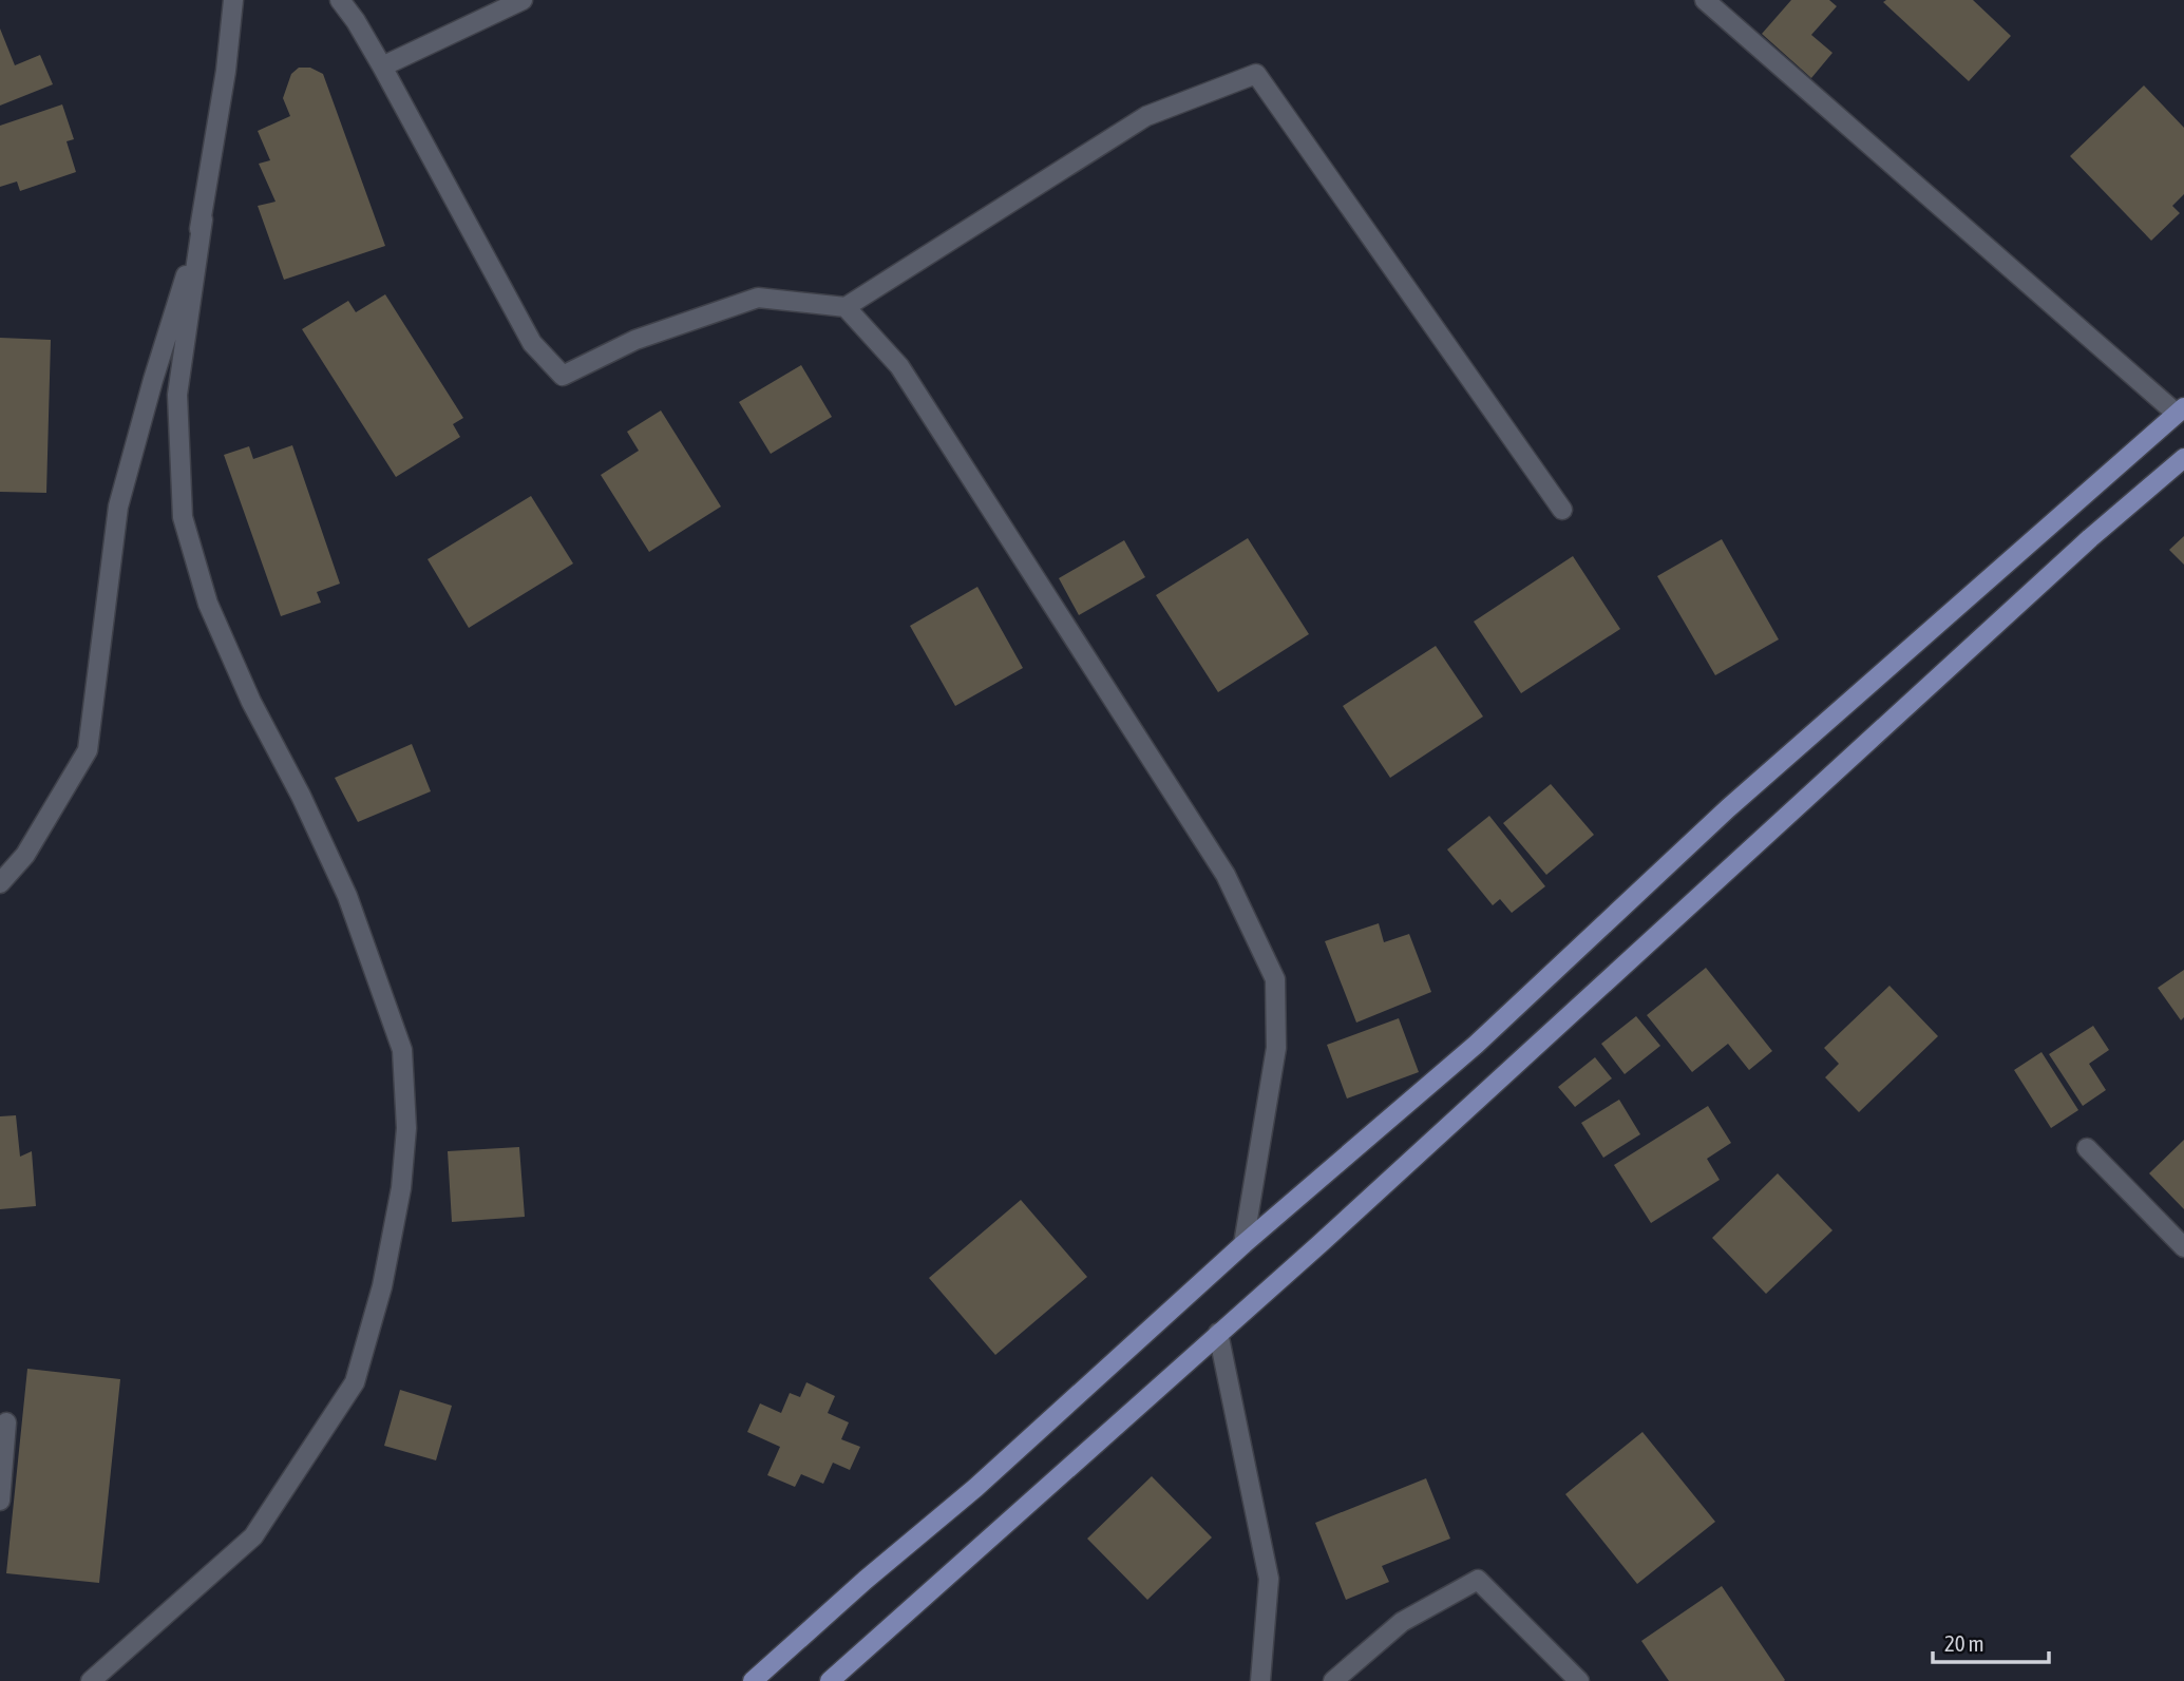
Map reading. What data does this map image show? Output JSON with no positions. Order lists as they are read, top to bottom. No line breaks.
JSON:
{"scale_bar":"20 m"}
